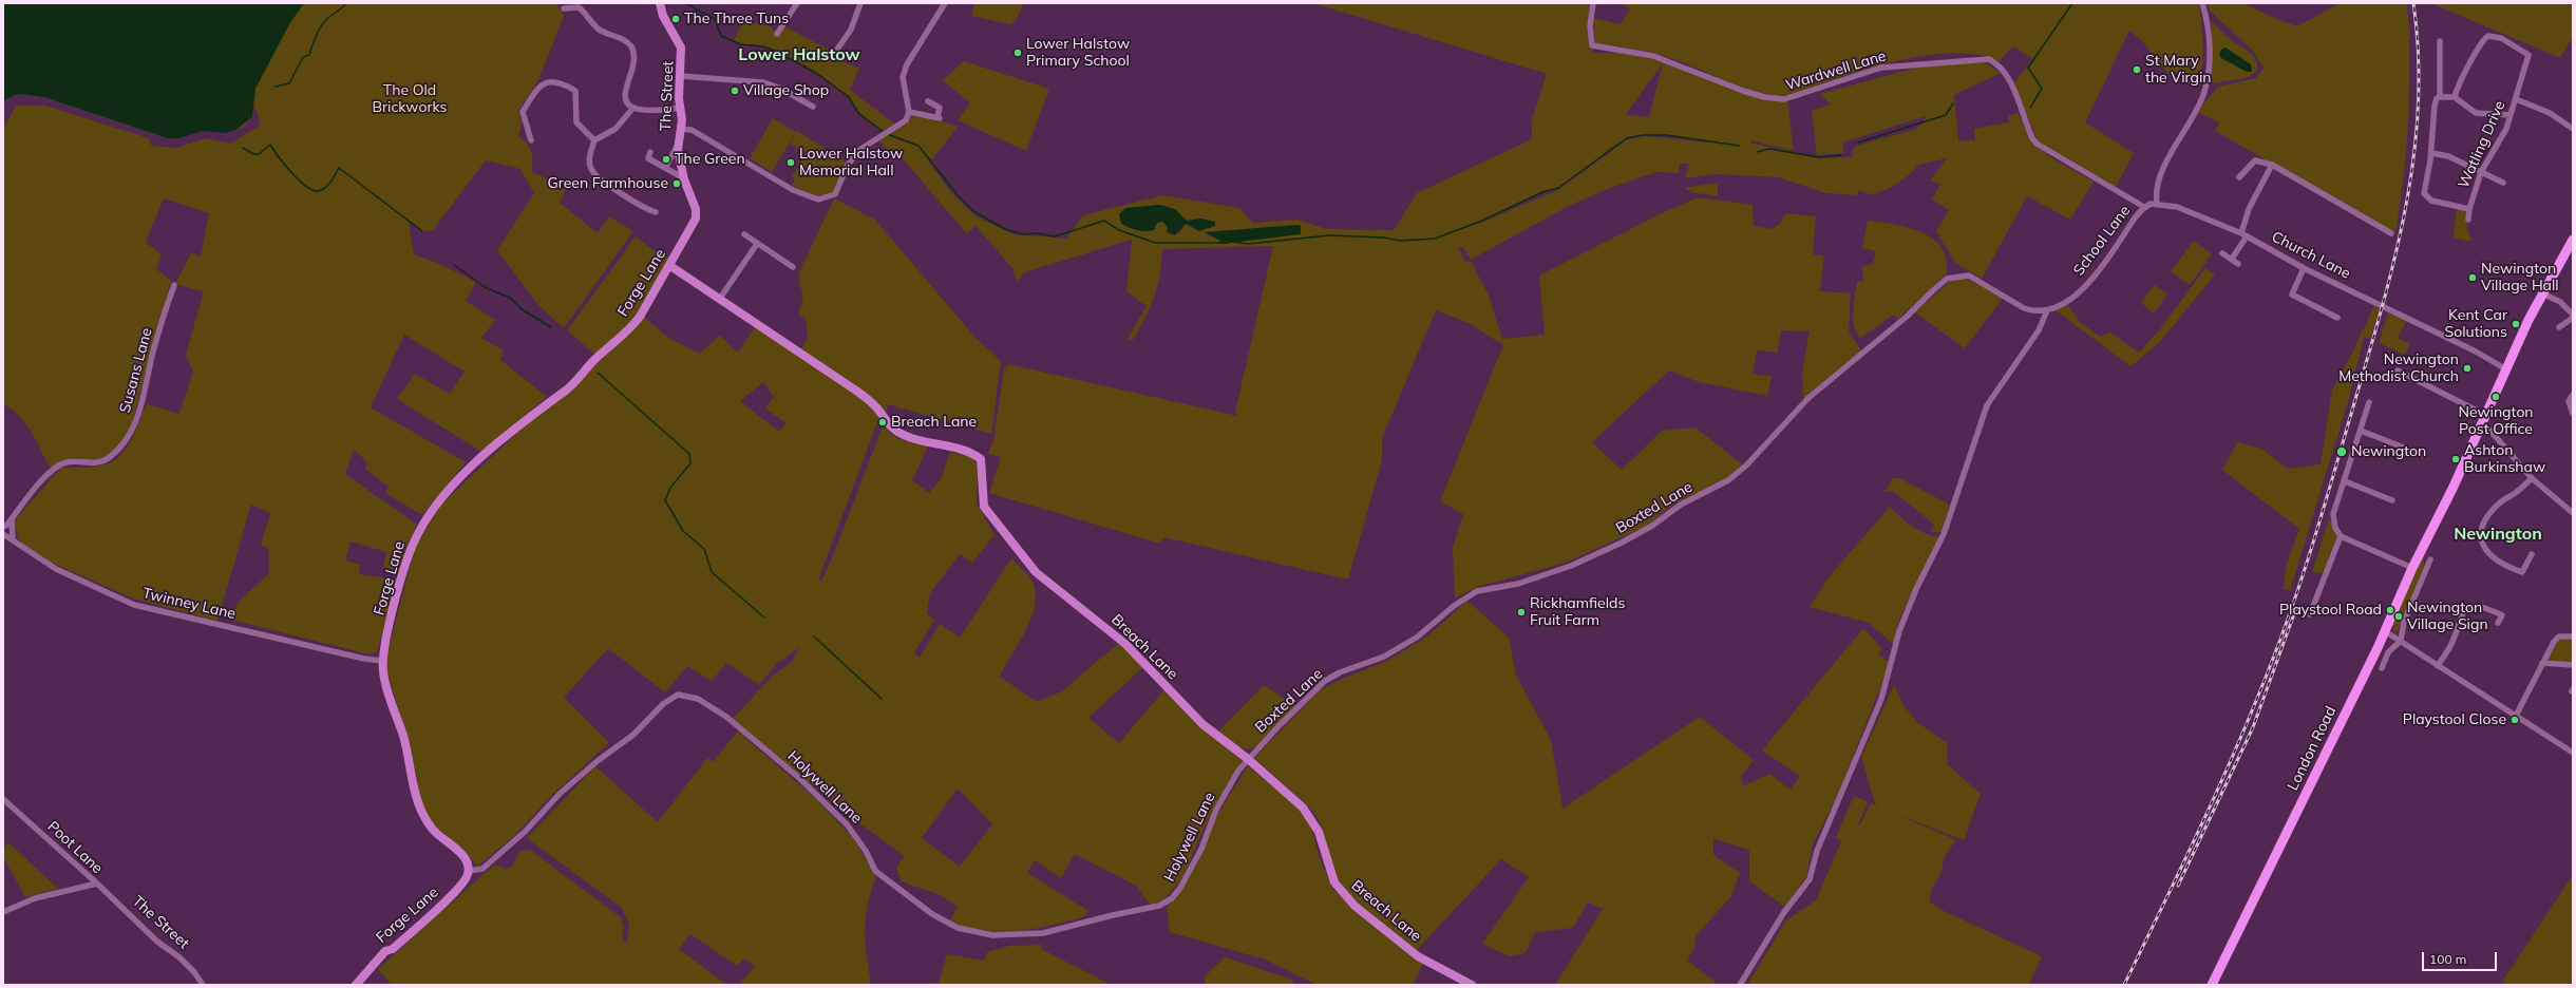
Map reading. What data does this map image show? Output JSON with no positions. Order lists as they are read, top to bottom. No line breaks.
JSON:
{"streets":{"main road":["London Road"],"street":["Wardwell Lane","The Street","Watling Drive","School Lane","Church Lane","Forge Lane","Susans Lane","Boxted Lane","Twinney Lane","Breach Lane","Holywell Lane","Poot Lane"]},"crossings":[["Wardwell Lane","School Lane"],["The Street","Forge Lane"],["The Street","Poot Lane"],["School Lane","Church Lane"],["School Lane","Boxted Lane"],["Church Lane","London Road"],["Forge Lane","Twinney Lane"],["Forge Lane","Breach Lane"],["Forge Lane","Holywell Lane"],["Boxted Lane","Breach Lane"],["Boxted Lane","Holywell Lane"],["Breach Lane","Holywell Lane"]],"districts":["Lower Halstow","Newington"],"parks":["The Old Brickworks"],"places":["The Three Tuns","Lower Halstow Primary School","St Mary the Virgin","Village Shop","The Green","Lower Halstow Memorial Hall","Green Farmhouse","Newington Village Hall","Kent Car Solutions","Newington Methodist Church","Newington Post Office","Breach Lane","Newington","Ashton Burkinshaw","Playstool Road","Rickhamfields Fruit Farm","Newington Village Sign","Playstool Close"],"scale_bar":"100 m"}
